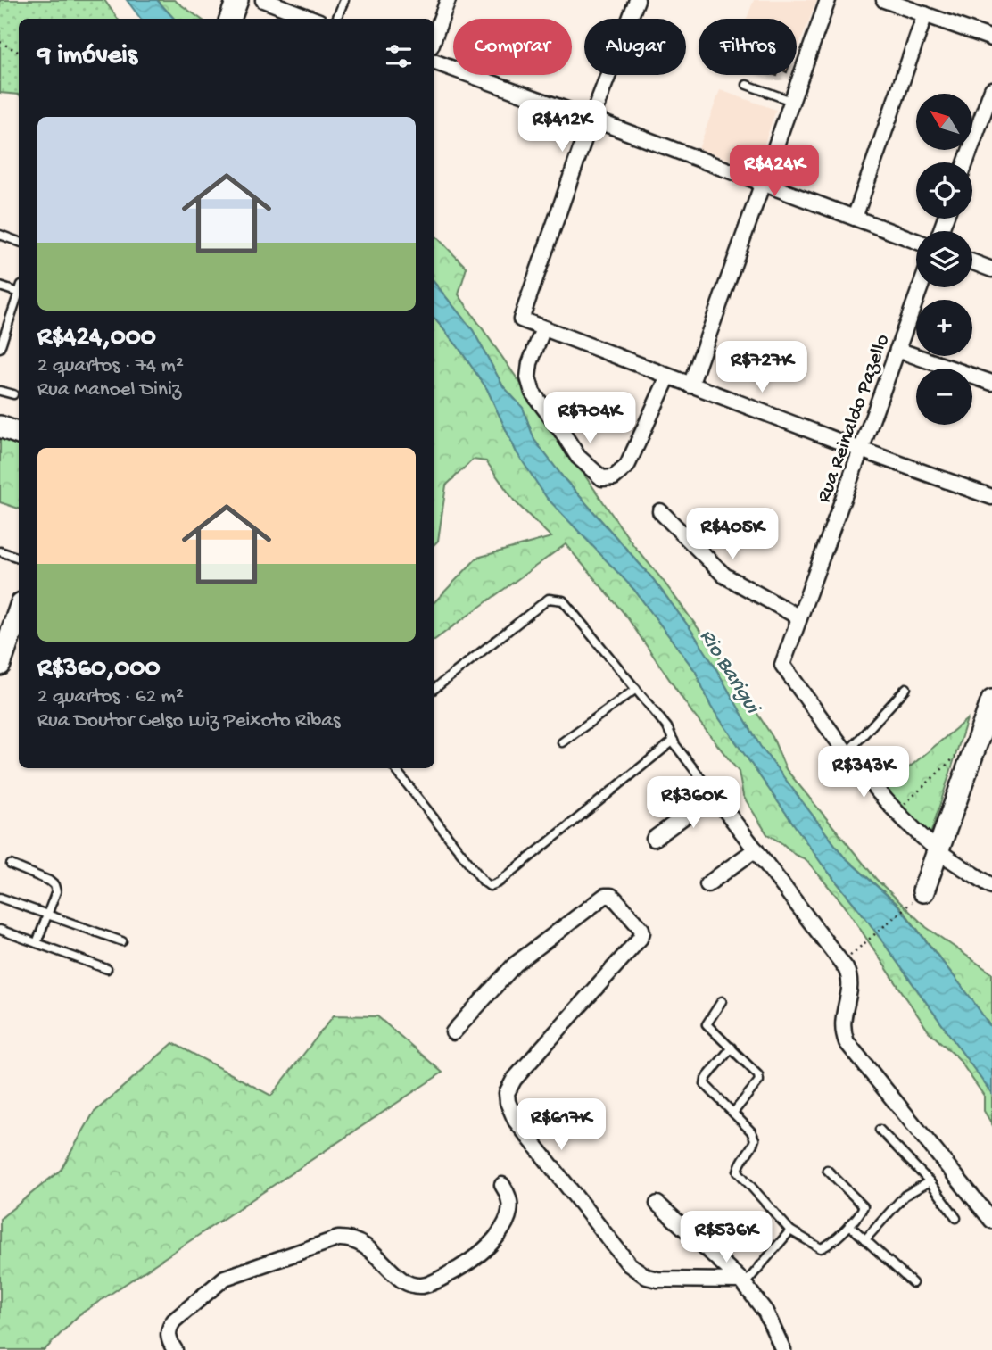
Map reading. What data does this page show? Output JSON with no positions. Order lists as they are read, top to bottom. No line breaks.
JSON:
{"streets":{"street":["Rua Reinaldo Pazello"]},"water":["Rio Barigui"],"north":"top left","page":{"chip":["Comprar","Alugar","Filtros"],"heading":"9 imóveis","map_buttons":["+","−"],"list":[{"name":"R$424,000","note":"2 quartos · 74 m² · Rua Manoel Diniz"},{"name":"R$360,000","note":"2 quartos · 62 m² · Rua Doutor Celso Luiz Peixoto Ribas"}],"price":["R$412K","R$424K","R$727K","R$704K","R$405K","R$343K","R$360K","R$617K","R$536K"]}}
